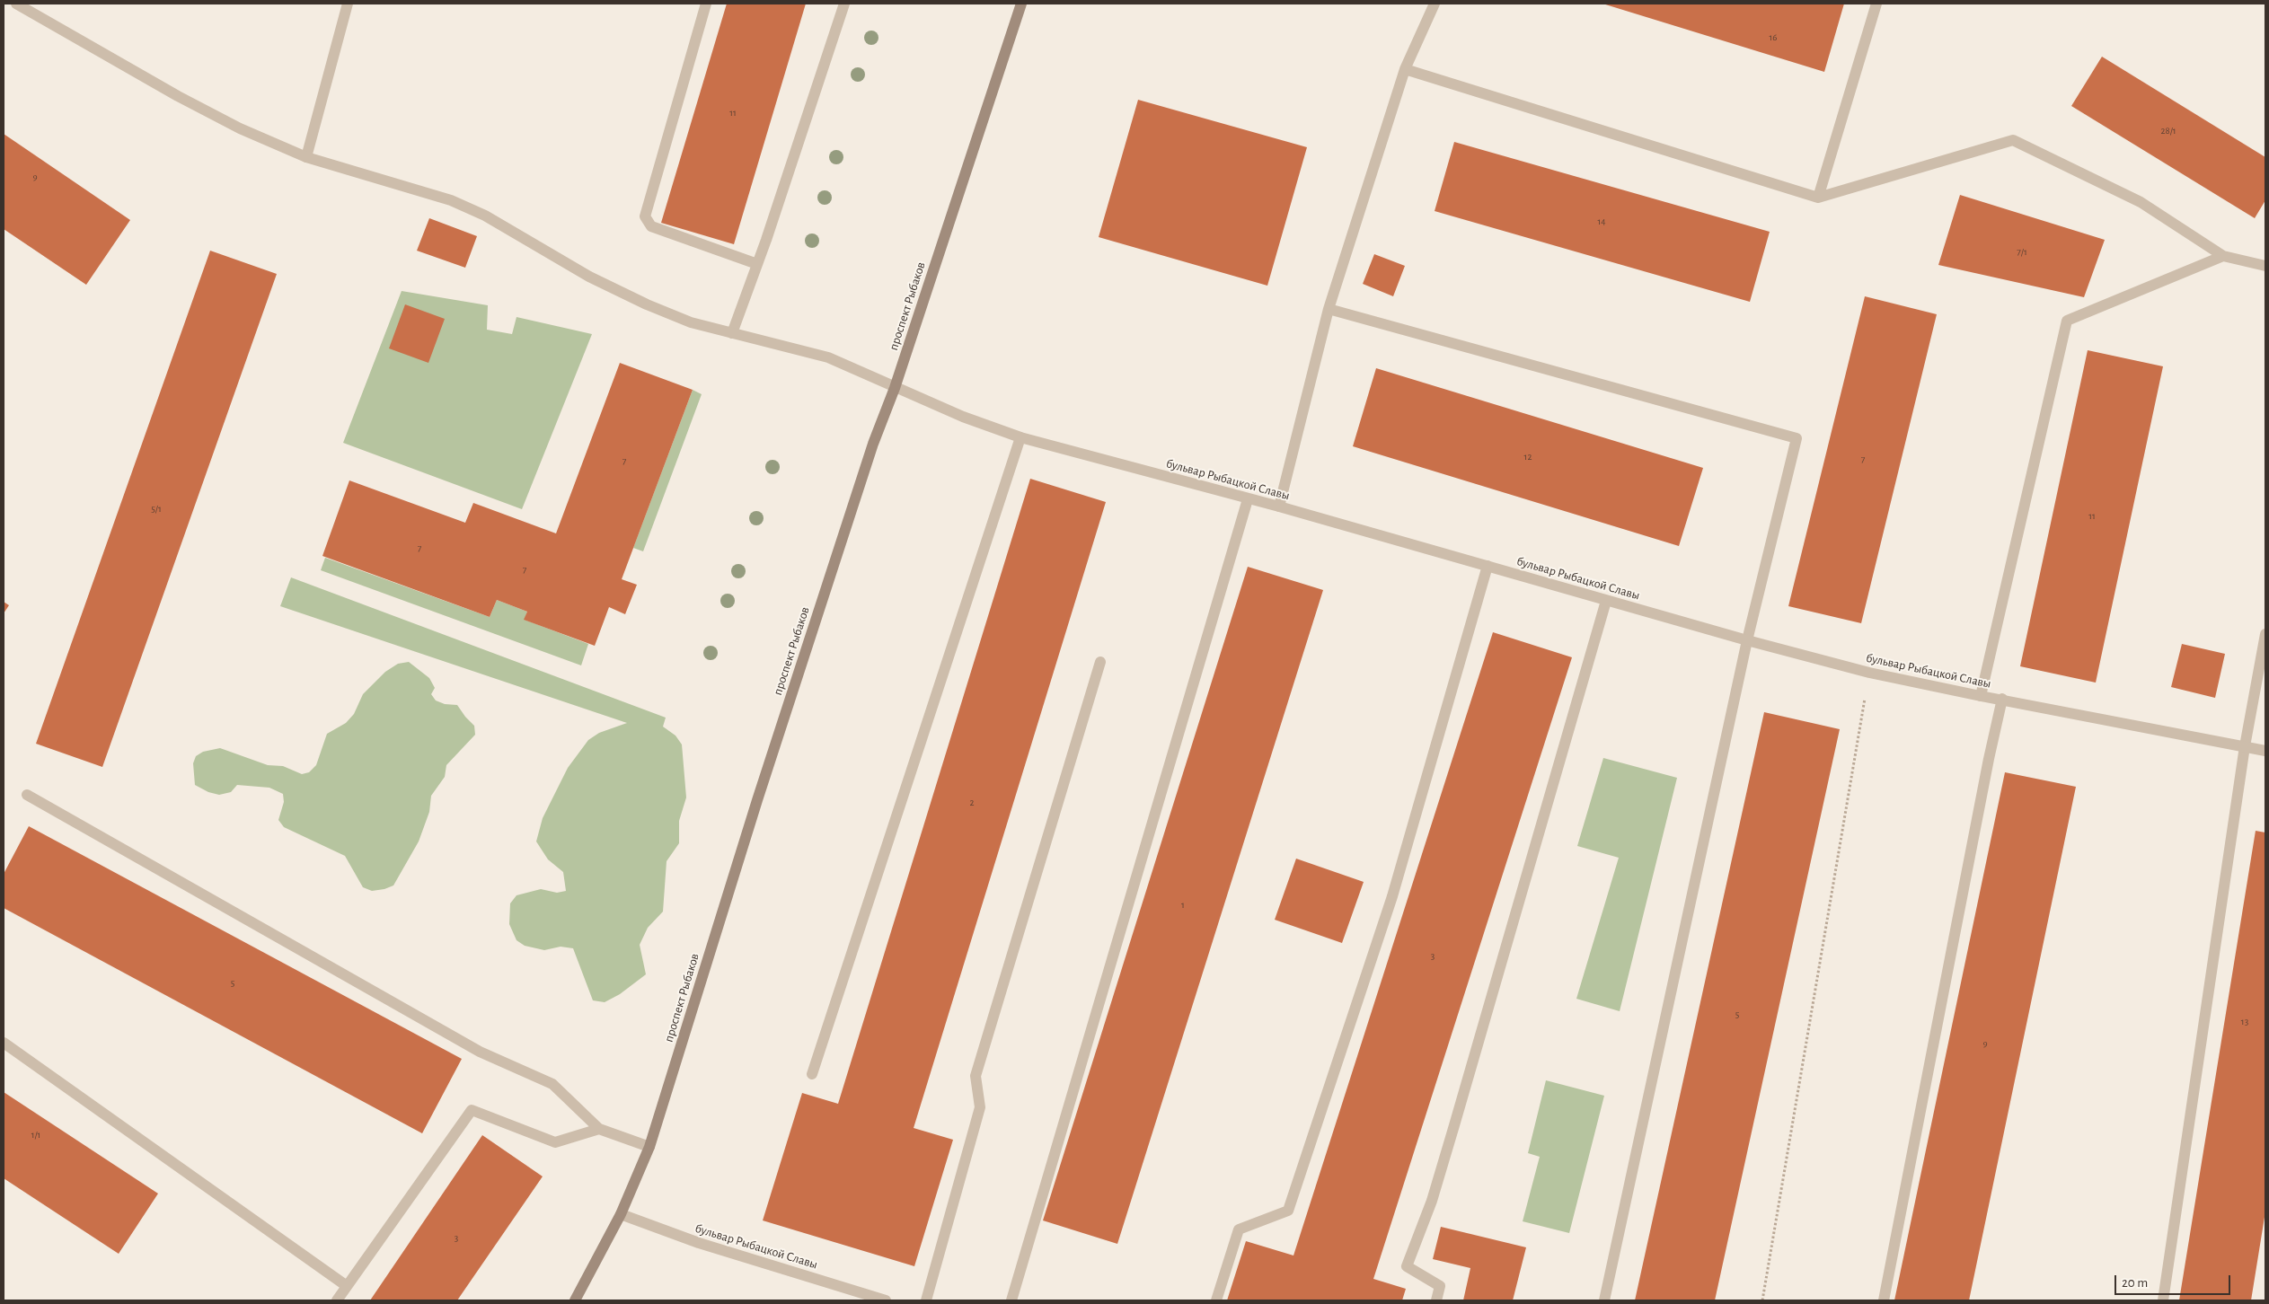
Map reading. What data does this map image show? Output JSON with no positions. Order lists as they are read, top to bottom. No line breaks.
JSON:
{"streets":{"main road":["проспект Рыбаков"],"street":["бульвар Рыбацкой Славы"]},"crossings":[["проспект Рыбаков","бульвар Рыбацкой Славы"]],"house_numbers":["16","11","28/1","9","14","7/1","12","7","7","5/1","11","7","7","2","1","3","5","5","13","9","1/1","3"],"scale_bar":"20 m"}
